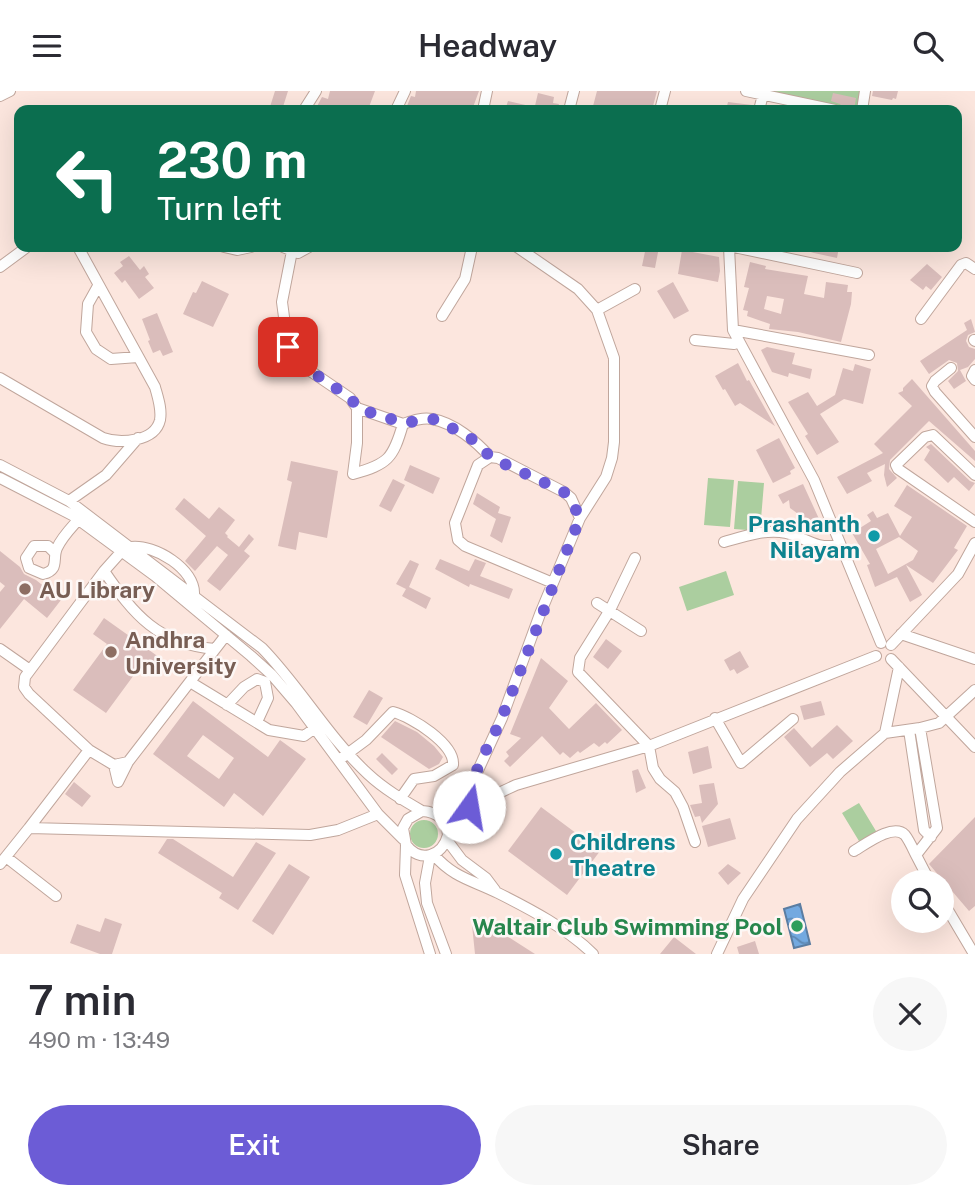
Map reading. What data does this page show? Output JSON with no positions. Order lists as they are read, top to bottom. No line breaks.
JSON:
{"places":["Prashanth Nilayam","AU Library","Andhra University","Childrens Theatre","Waltair Club Swimming Pool"],"page":{"header":"Headway","turn":["230 m","Turn left"],"heading":["7 min","490 m · 13:49"],"buttons":["Exit","Share"]}}
